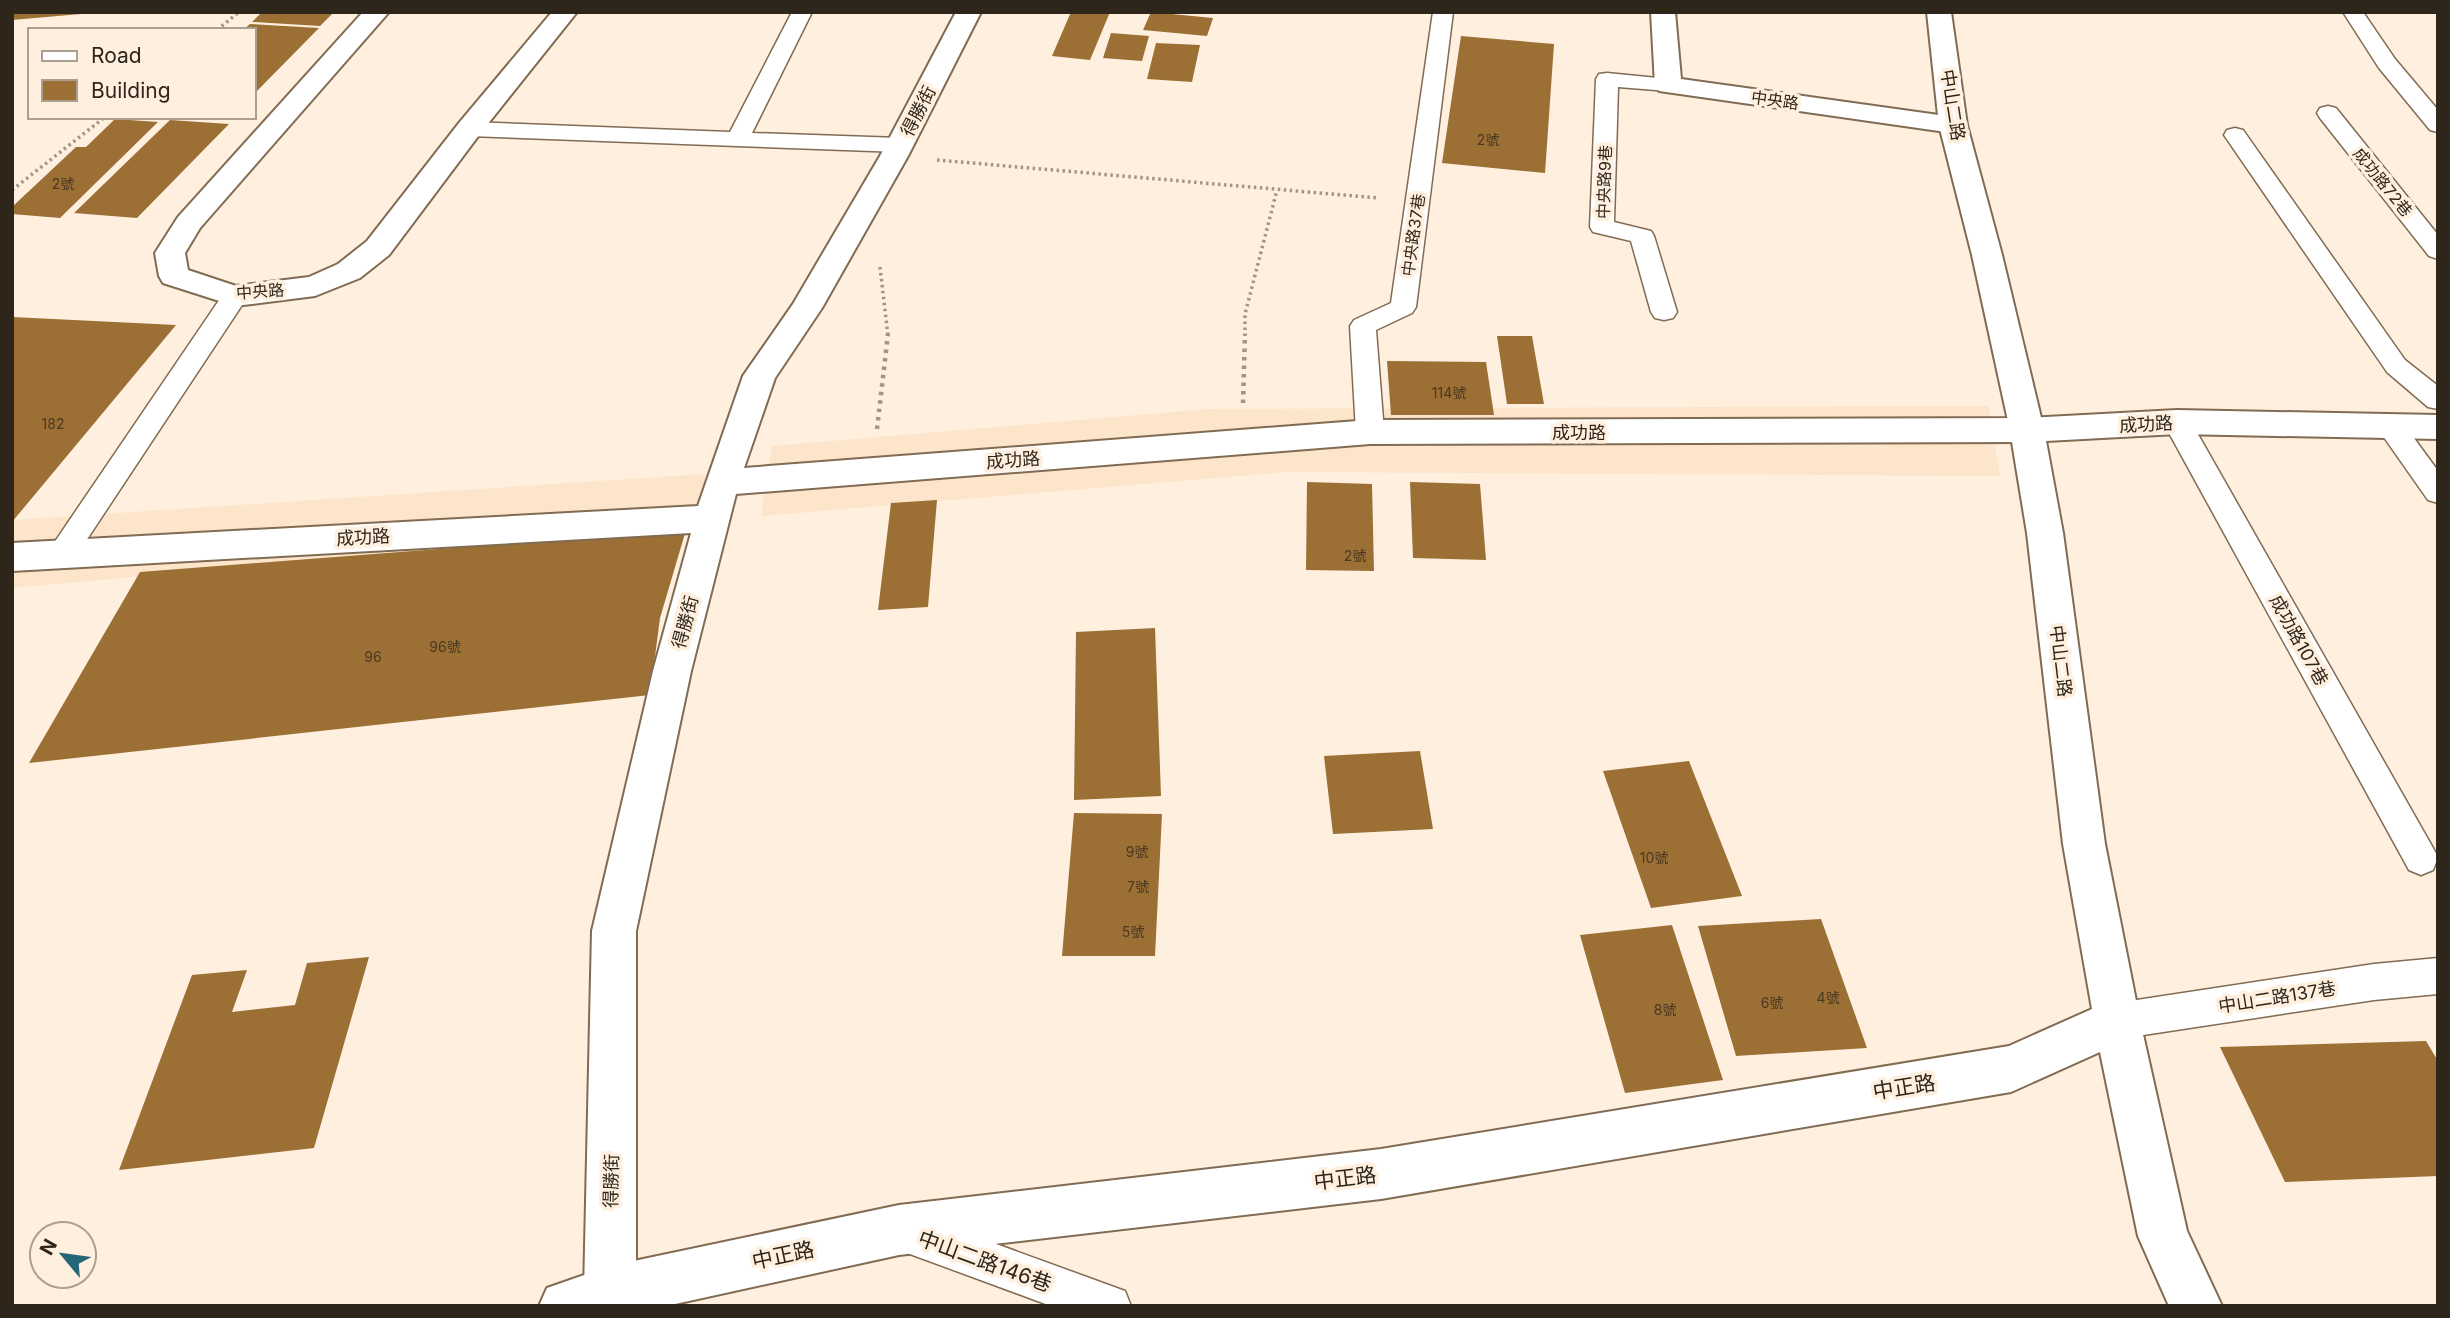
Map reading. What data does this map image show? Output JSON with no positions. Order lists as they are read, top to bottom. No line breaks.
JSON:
{"streets":{"street":["中央路","中山二路","得勝街","成功路","中正路"],"lane":["中央路9巷","成功路72巷","中央路37巷","成功路107巷","中山二路137巷","中山二路146巷"]},"crossings":[["中央路","中山二路"],["中央路","中央路9巷"],["中山二路","成功路"],["中山二路","中山二路137巷"],["中山二路","中正路"],["得勝街","成功路"],["得勝街","中正路"],["中央路37巷","成功路"],["成功路","成功路107巷"],["中山二路137巷","中正路"],["中正路","中山二路146巷"]],"house_numbers":["2號","2號","114號","182","2號","96號","96","9號","10號","7號","5號","4號","6號","8號"],"legend":["Road","Building"],"north":"top left"}
